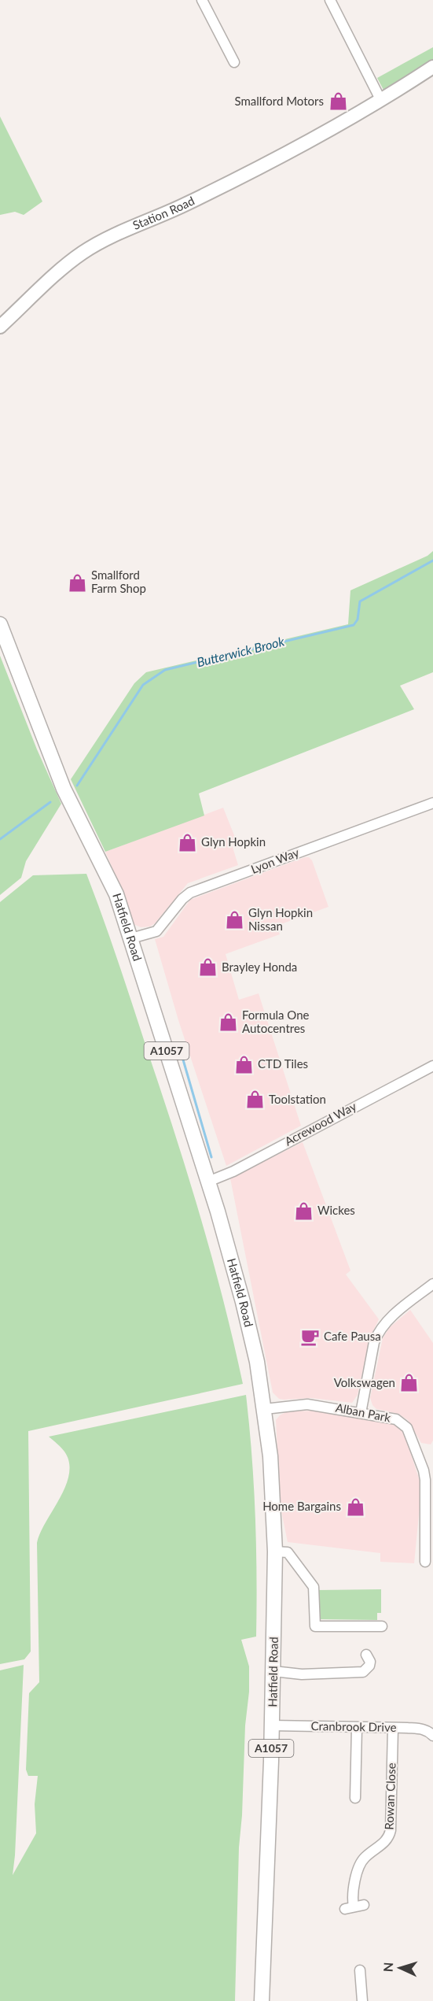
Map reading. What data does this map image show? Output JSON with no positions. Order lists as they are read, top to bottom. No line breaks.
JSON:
{"streets":{"main road":["Hatfield Road","A1057"],"street":["Station Road","Lyon Way","Acrewood Way","Alban Park","Cranbrook Drive","Rowan Close"]},"crossings":[["Lyon Way","Hatfield Road"],["Hatfield Road","Acrewood Way"],["Hatfield Road","Alban Park"],["Hatfield Road","Cranbrook Drive"],["Cranbrook Drive","Rowan Close"]],"water":["Butterwick Brook"],"places":{"shop":["Smallford Motors","Smallford Farm Shop","Glyn Hopkin","Glyn Hopkin Nissan","Brayley Honda","Formula One Autocentres","CTD Tiles","Toolstation","Wickes","Volkswagen","Home Bargains"],"cafe":["Cafe Pausa"]},"north":"left"}
